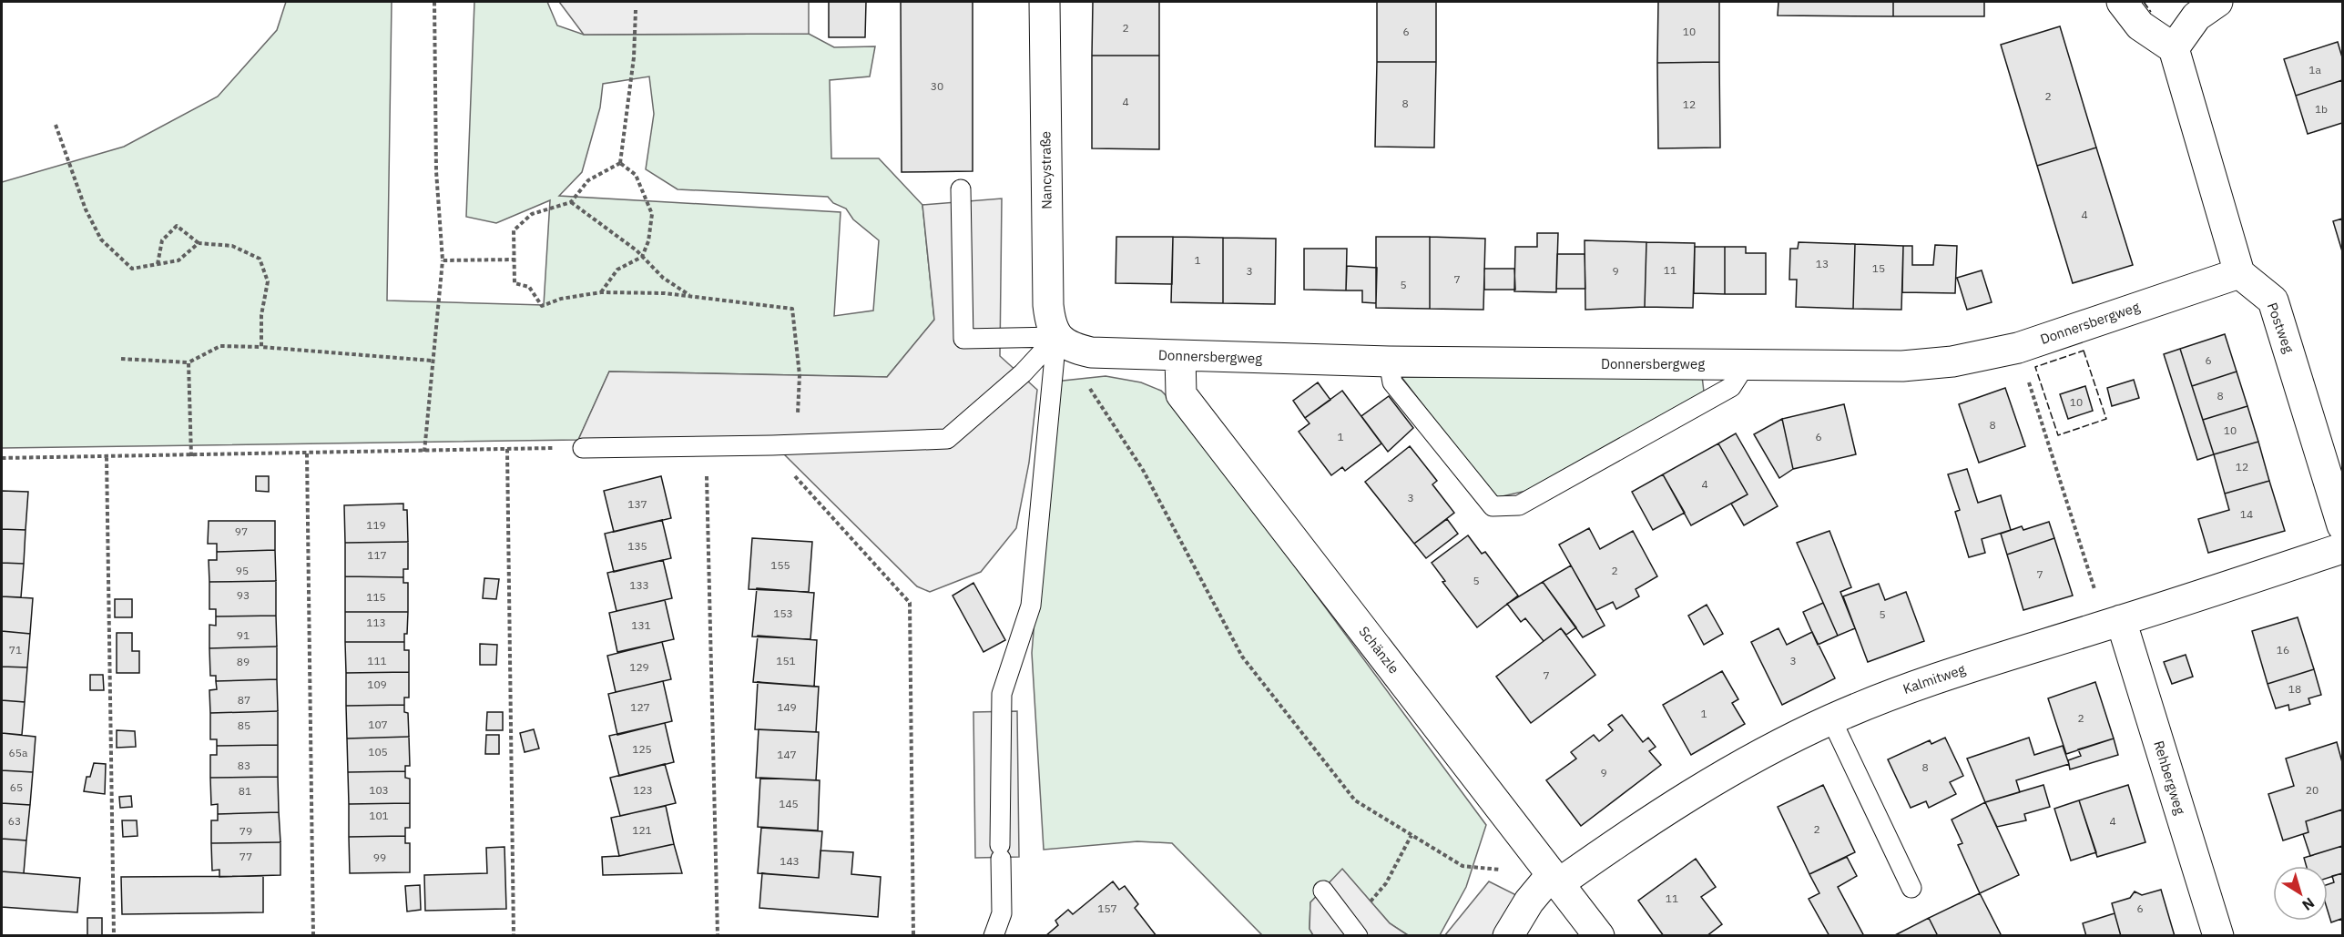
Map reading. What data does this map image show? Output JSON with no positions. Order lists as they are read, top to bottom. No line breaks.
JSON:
{"streets":{"street":["Nancystraße","Donnersbergweg","Postweg","Schänzle","Kalmitweg","Rehbergweg"]},"crossings":[["Nancystraße","Donnersbergweg"],["Donnersbergweg","Postweg"],["Donnersbergweg","Schänzle"],["Schänzle","Kalmitweg"],["Kalmitweg","Rehbergweg"]],"house_numbers":["2","6","10","1a","30","2","4","8","12","1b","4","1","13","15","11","3","9","7","5","6","8","10","8","10","1","6","12","4","3","137","14","119","97","135","117","155","95","2","7","5","133","93","115","153","5","113","131","91","71","16","111","151","3","89","129","7","109","18","87","127","149","1","2","107","85","125","105","65a","147","83","8","9","65","103","123","20","81","145","101","63","4","2","121","79","77","99","143","11","157","6"],"north":"bottom right"}
